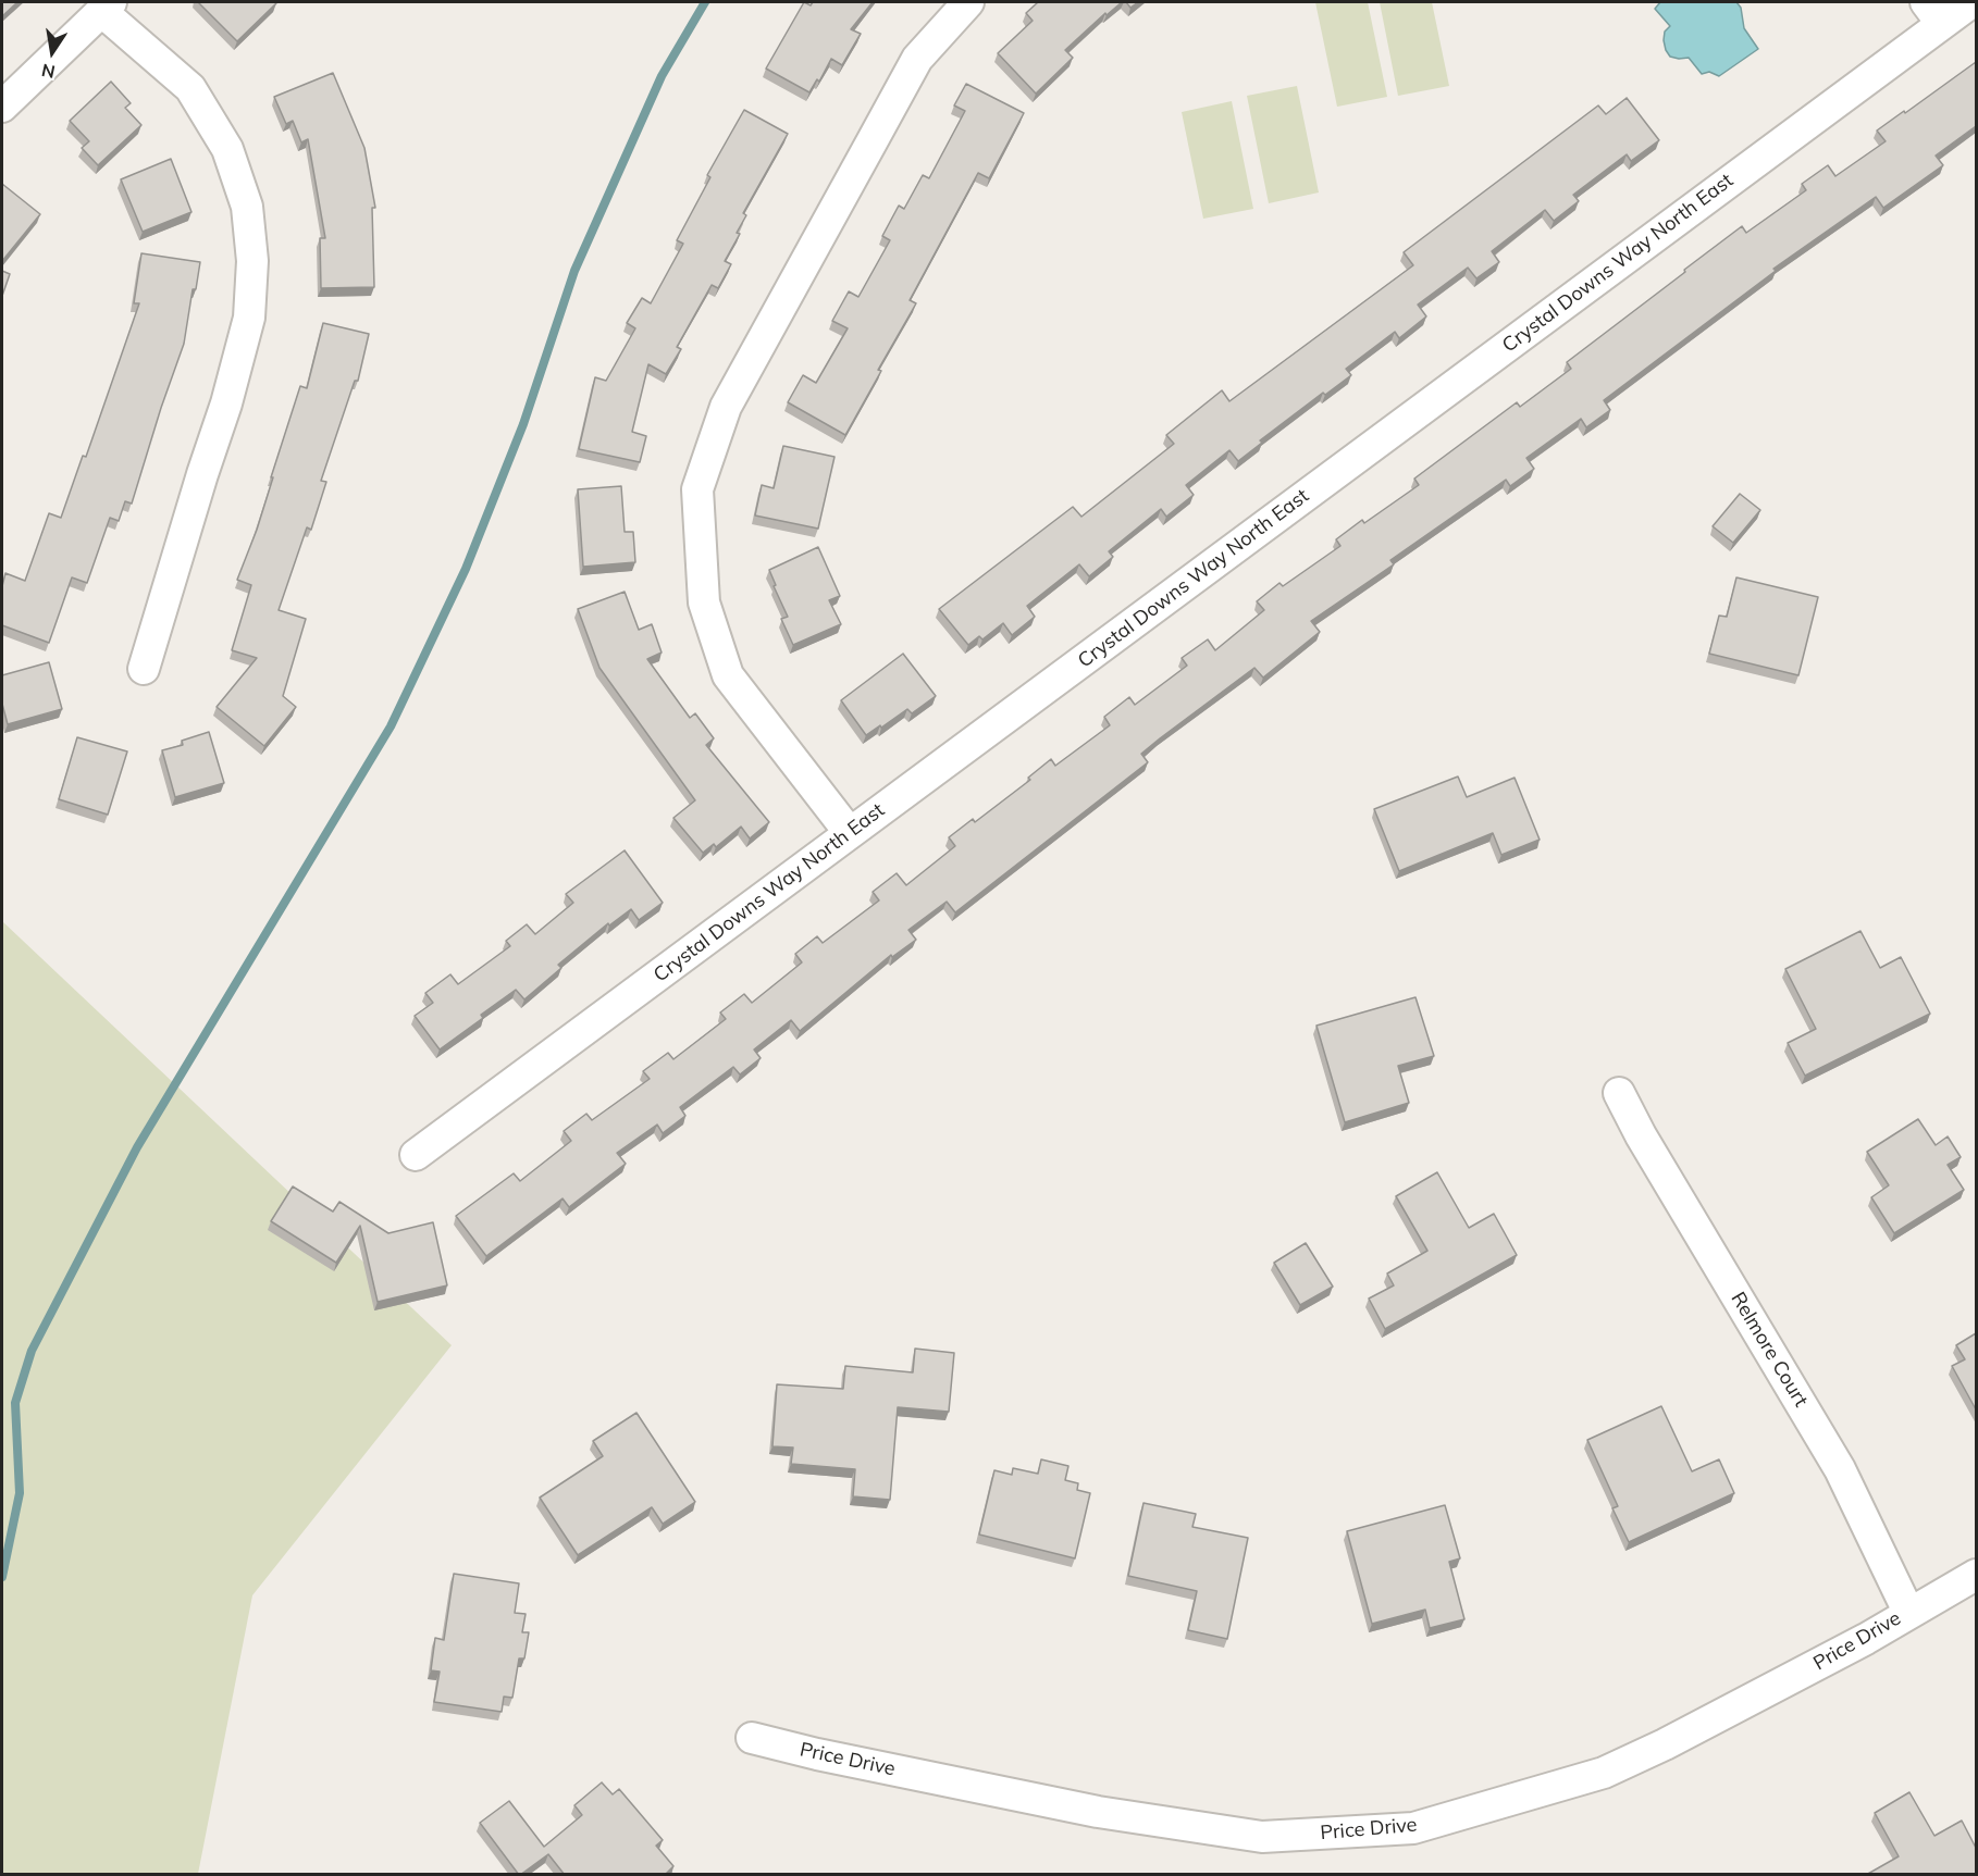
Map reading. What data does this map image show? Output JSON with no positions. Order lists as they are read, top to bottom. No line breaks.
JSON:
{"streets":{"street":["Crystal Downs Way North East","Relmore Court","Price Drive"]},"crossings":[["Relmore Court","Price Drive"]],"north":"bottom"}
